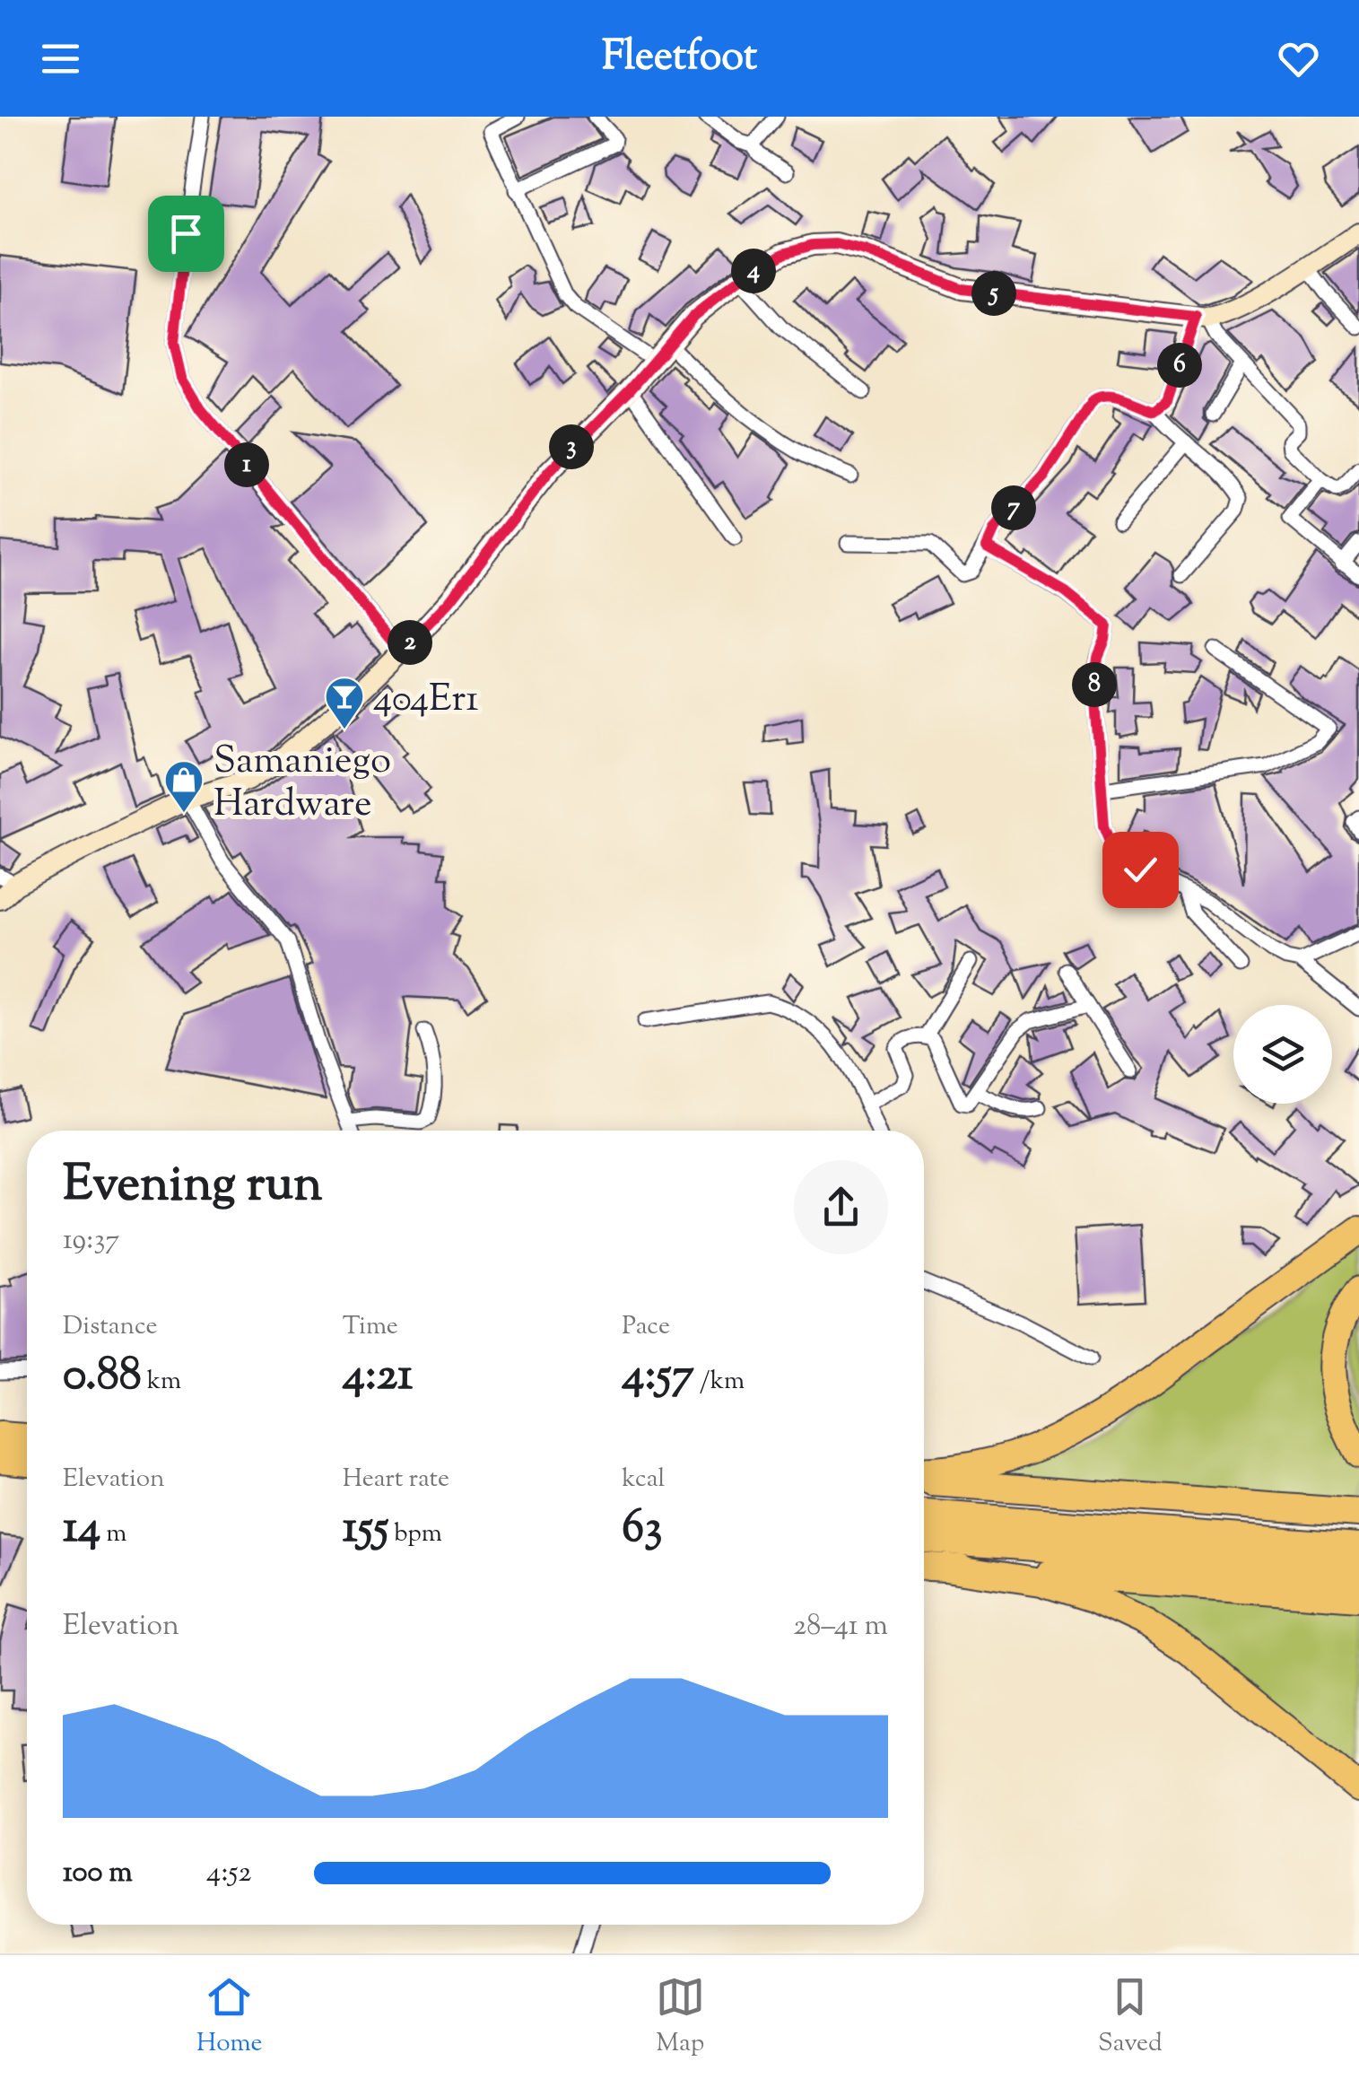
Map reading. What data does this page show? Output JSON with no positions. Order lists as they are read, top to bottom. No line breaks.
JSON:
{"places":{"bar":["404Er1"],"shop":["Samaniego Hardware"]},"page":{"header":"Fleetfoot","pins":["4","5","6","3","1","7","2","8"],"heading":["Evening run","19:37"],"stats":[["Distance","0.88 km"],["Time","4:21"],["Pace","4:57 /km"],["Elevation","14 m"],["Heart rate","155 bpm"],["kcal","63"]],"chart":["Elevation","28–41 m"],"list":[{"name":"100 m","note":"4:52"}],"tabs":["Home","Map","Saved"]}}
